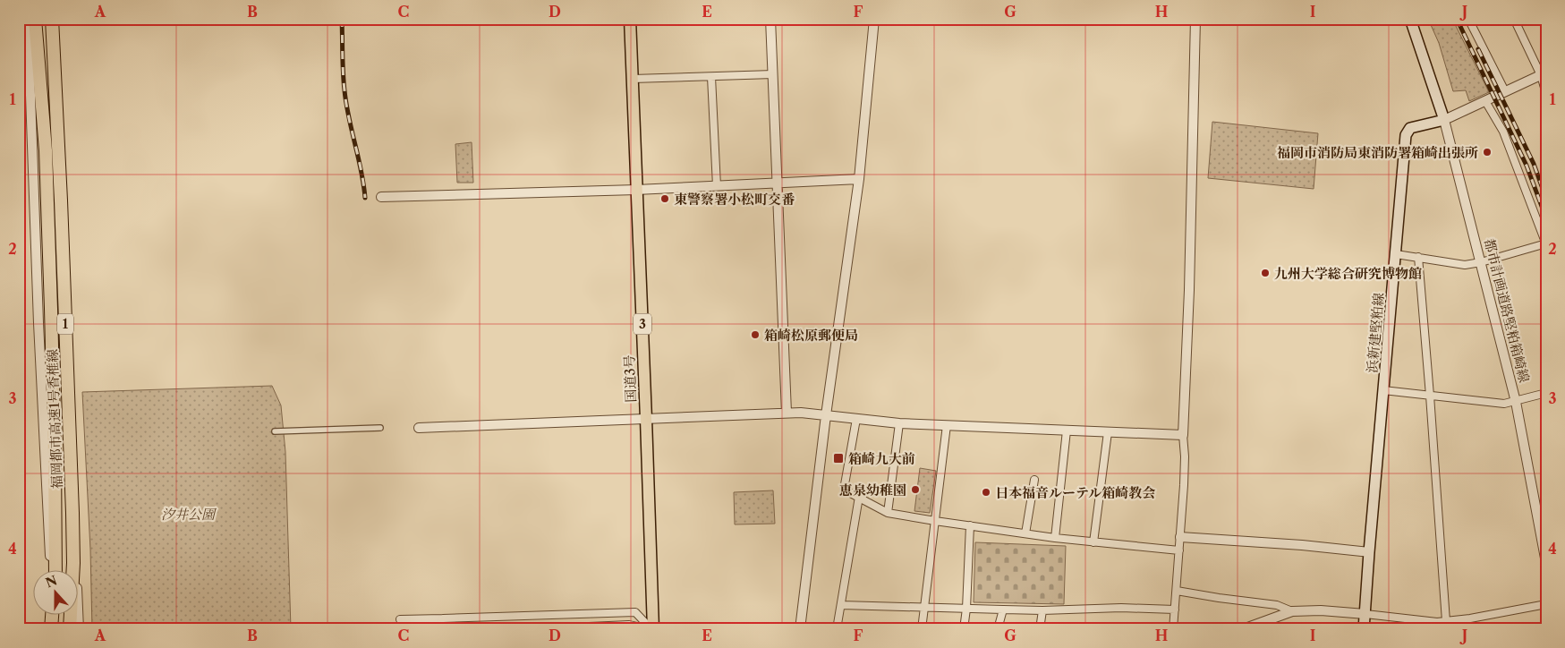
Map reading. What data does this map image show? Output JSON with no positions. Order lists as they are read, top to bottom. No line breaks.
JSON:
{"streets":{"highway":["1","3","国道3号","福岡都市高速1号香椎線"],"main road":["浜新建堅粕線"],"street":["都市計画道路堅粕箱崎線"]},"crossings":[["都市計画道路堅粕箱崎線","浜新建堅粕線"]],"parks":["汐井公園"],"places":{"other":["福岡市消防局東消防署箱崎出張所","東警察署小松町交番","九州大学総合研究博物館","箱崎松原郵便局","恵泉幼稚園","日本福音ルーテル箱崎教会"],"transit":["箱崎九大前"]},"north":"top","grid":{"columns":["A","B","C","D","E","F","G","H","I","J"],"rows":["1","2","3","4"]}}
